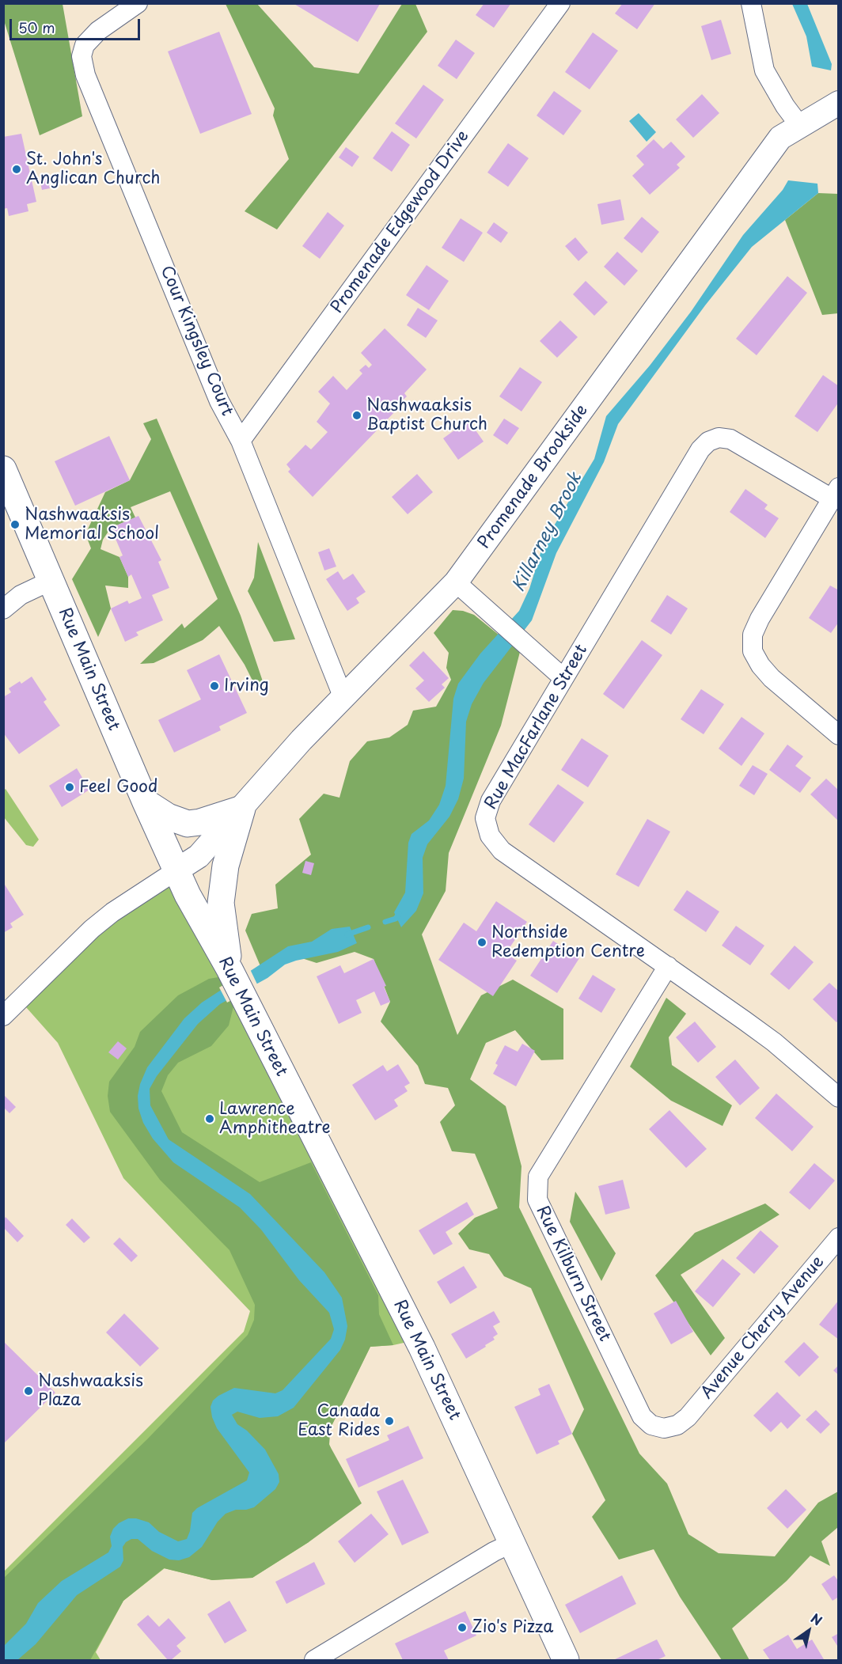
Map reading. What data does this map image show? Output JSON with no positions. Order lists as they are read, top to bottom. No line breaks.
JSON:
{"streets":{"main road":["Rue Main Street"],"street":["Promenade Edgewood Drive","Cour Kingsley Court","Promenade Brookside","Rue MacFarlane Street","Rue Kilburn Street","Avenue Cherry Avenue"]},"crossings":[["Promenade Edgewood Drive","Cour Kingsley Court"],["Cour Kingsley Court","Promenade Brookside"],["Promenade Brookside","Rue Main Street"],["Rue MacFarlane Street","Rue Kilburn Street"],["Rue Kilburn Street","Avenue Cherry Avenue"]],"water":["Killarney Brook"],"places":["St. John's Anglican Church","Nashwaaksis Baptist Church","Nashwaaksis Memorial School","Irving","Feel Good","Northside Redemption Centre","Lawrence Amphitheatre","Nashwaaksis Plaza","Canada East Rides","Zio's Pizza"],"scale_bar":"50 m","north":"top right"}
